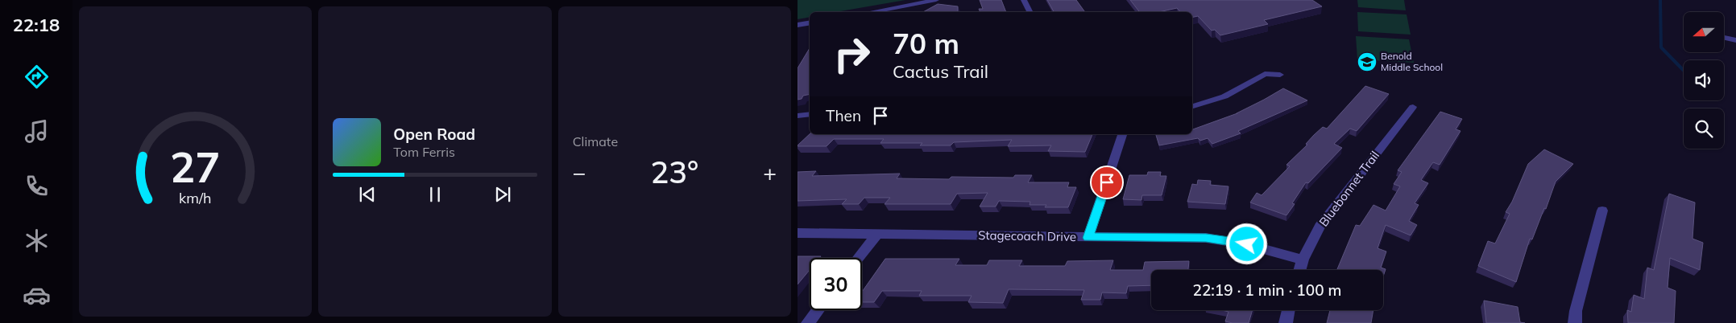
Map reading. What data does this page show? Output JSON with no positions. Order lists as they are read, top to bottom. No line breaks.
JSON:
{"streets":{"street":["Bluebonnet Trail","Stagecoach Drive"]},"crossings":[["Bluebonnet Trail","Stagecoach Drive"]],"places":{"school or university":["Benold Middle School"]},"north":"left","page":{"tabs":"22:18","tile":"Climate","turn":["70 m","Cactus Trail"],"then":"Then","song":["Open Road","Tom Ferris"],"heat":["−","23°","+"],"limit":"30","trip":"22:19 · 1 min · 100 m","gauge":["27","km/h"]}}
